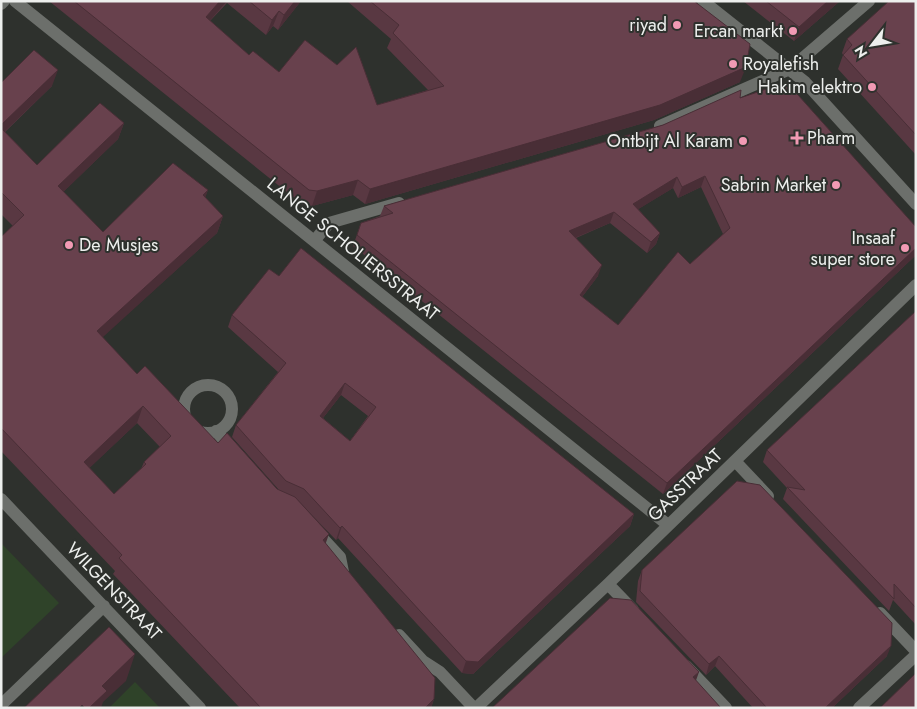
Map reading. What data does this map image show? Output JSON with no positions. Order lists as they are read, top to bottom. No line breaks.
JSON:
{"streets":{"street":["LANGE SCHOLIERSSTRAAT","GASSTRAAT","WILGENSTRAAT"]},"crossings":[["LANGE SCHOLIERSSTRAAT","GASSTRAAT"]],"places":{"other":["riyad","Ercan markt","Royalefish","Hakim elektro","Ontbijt Al Karam","Sabrin Market","De Musjes","Insaaf super store"],"health":["Pharm"]},"north":"bottom left"}
